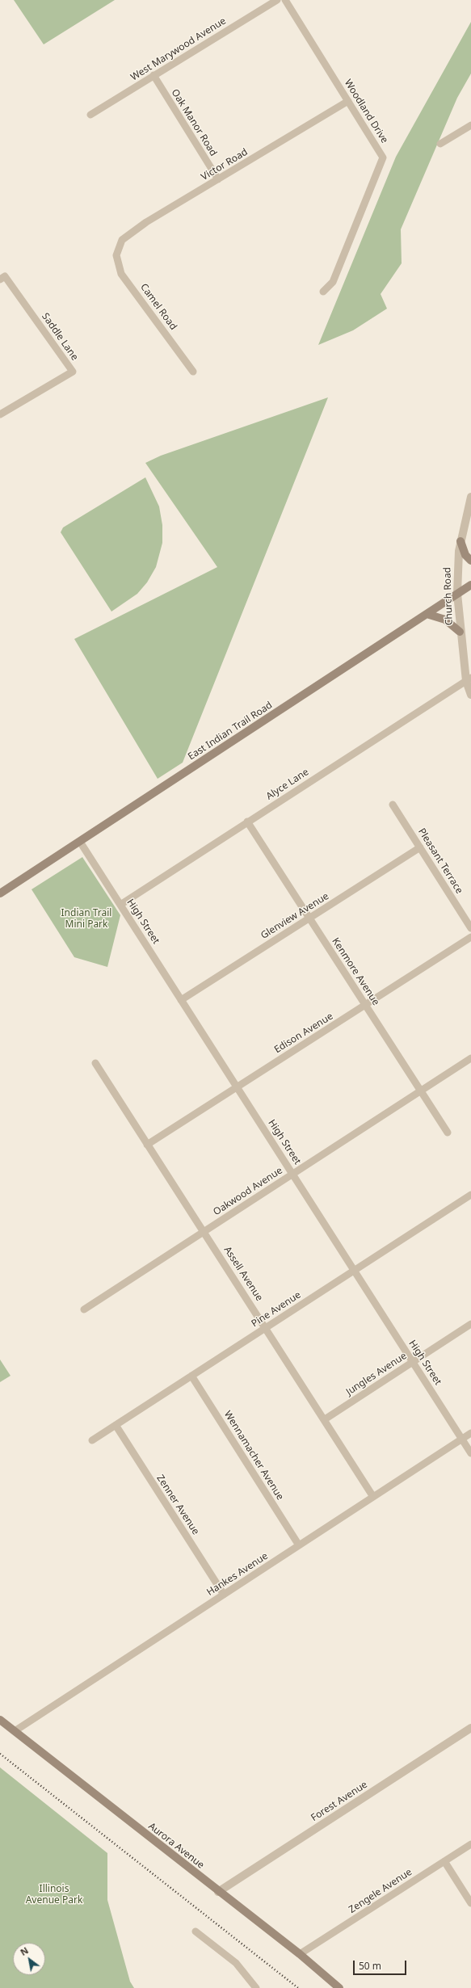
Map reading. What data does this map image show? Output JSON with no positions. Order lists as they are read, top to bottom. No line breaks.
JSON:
{"streets":{"main road":["East Indian Trail Road","Aurora Avenue"],"street":["West Marywood Avenue","Woodland Drive","Oak Manor Road","Victor Road","Camel Road","Saddle Lane","Church Road","Alyce Lane","Pleasant Terrace","Glenview Avenue","High Street","Kenmore Avenue","Edison Avenue","Oakwood Avenue","Assell Avenue","Pine Avenue","Jungles Avenue","Wennamacher Avenue","Zenner Avenue","Hankes Avenue","Forest Avenue","Zengele Avenue"]},"crossings":[["West Marywood Avenue","Oak Manor Road"],["Woodland Drive","Victor Road"],["Oak Manor Road","Victor Road"],["Victor Road","Camel Road"],["Church Road","East Indian Trail Road"],["Church Road","Alyce Lane"],["East Indian Trail Road","High Street"],["Alyce Lane","High Street"],["Alyce Lane","Kenmore Avenue"],["Pleasant Terrace","Glenview Avenue"],["Glenview Avenue","High Street"],["Glenview Avenue","Kenmore Avenue"],["High Street","Edison Avenue"],["High Street","Oakwood Avenue"],["High Street","Pine Avenue"],["High Street","Jungles Avenue"],["High Street","Hankes Avenue"],["Kenmore Avenue","Edison Avenue"],["Kenmore Avenue","Oakwood Avenue"],["Edison Avenue","Assell Avenue"],["Oakwood Avenue","Assell Avenue"],["Assell Avenue","Pine Avenue"],["Assell Avenue","Jungles Avenue"],["Assell Avenue","Hankes Avenue"],["Pine Avenue","Wennamacher Avenue"],["Pine Avenue","Zenner Avenue"],["Wennamacher Avenue","Hankes Avenue"],["Zenner Avenue","Hankes Avenue"],["Hankes Avenue","Aurora Avenue"],["Forest Avenue","Aurora Avenue"],["Aurora Avenue","Zengele Avenue"]],"parks":["Indian Trail Mini Park","Illinois Avenue Park"],"scale_bar":"50 m","north":"top left"}
